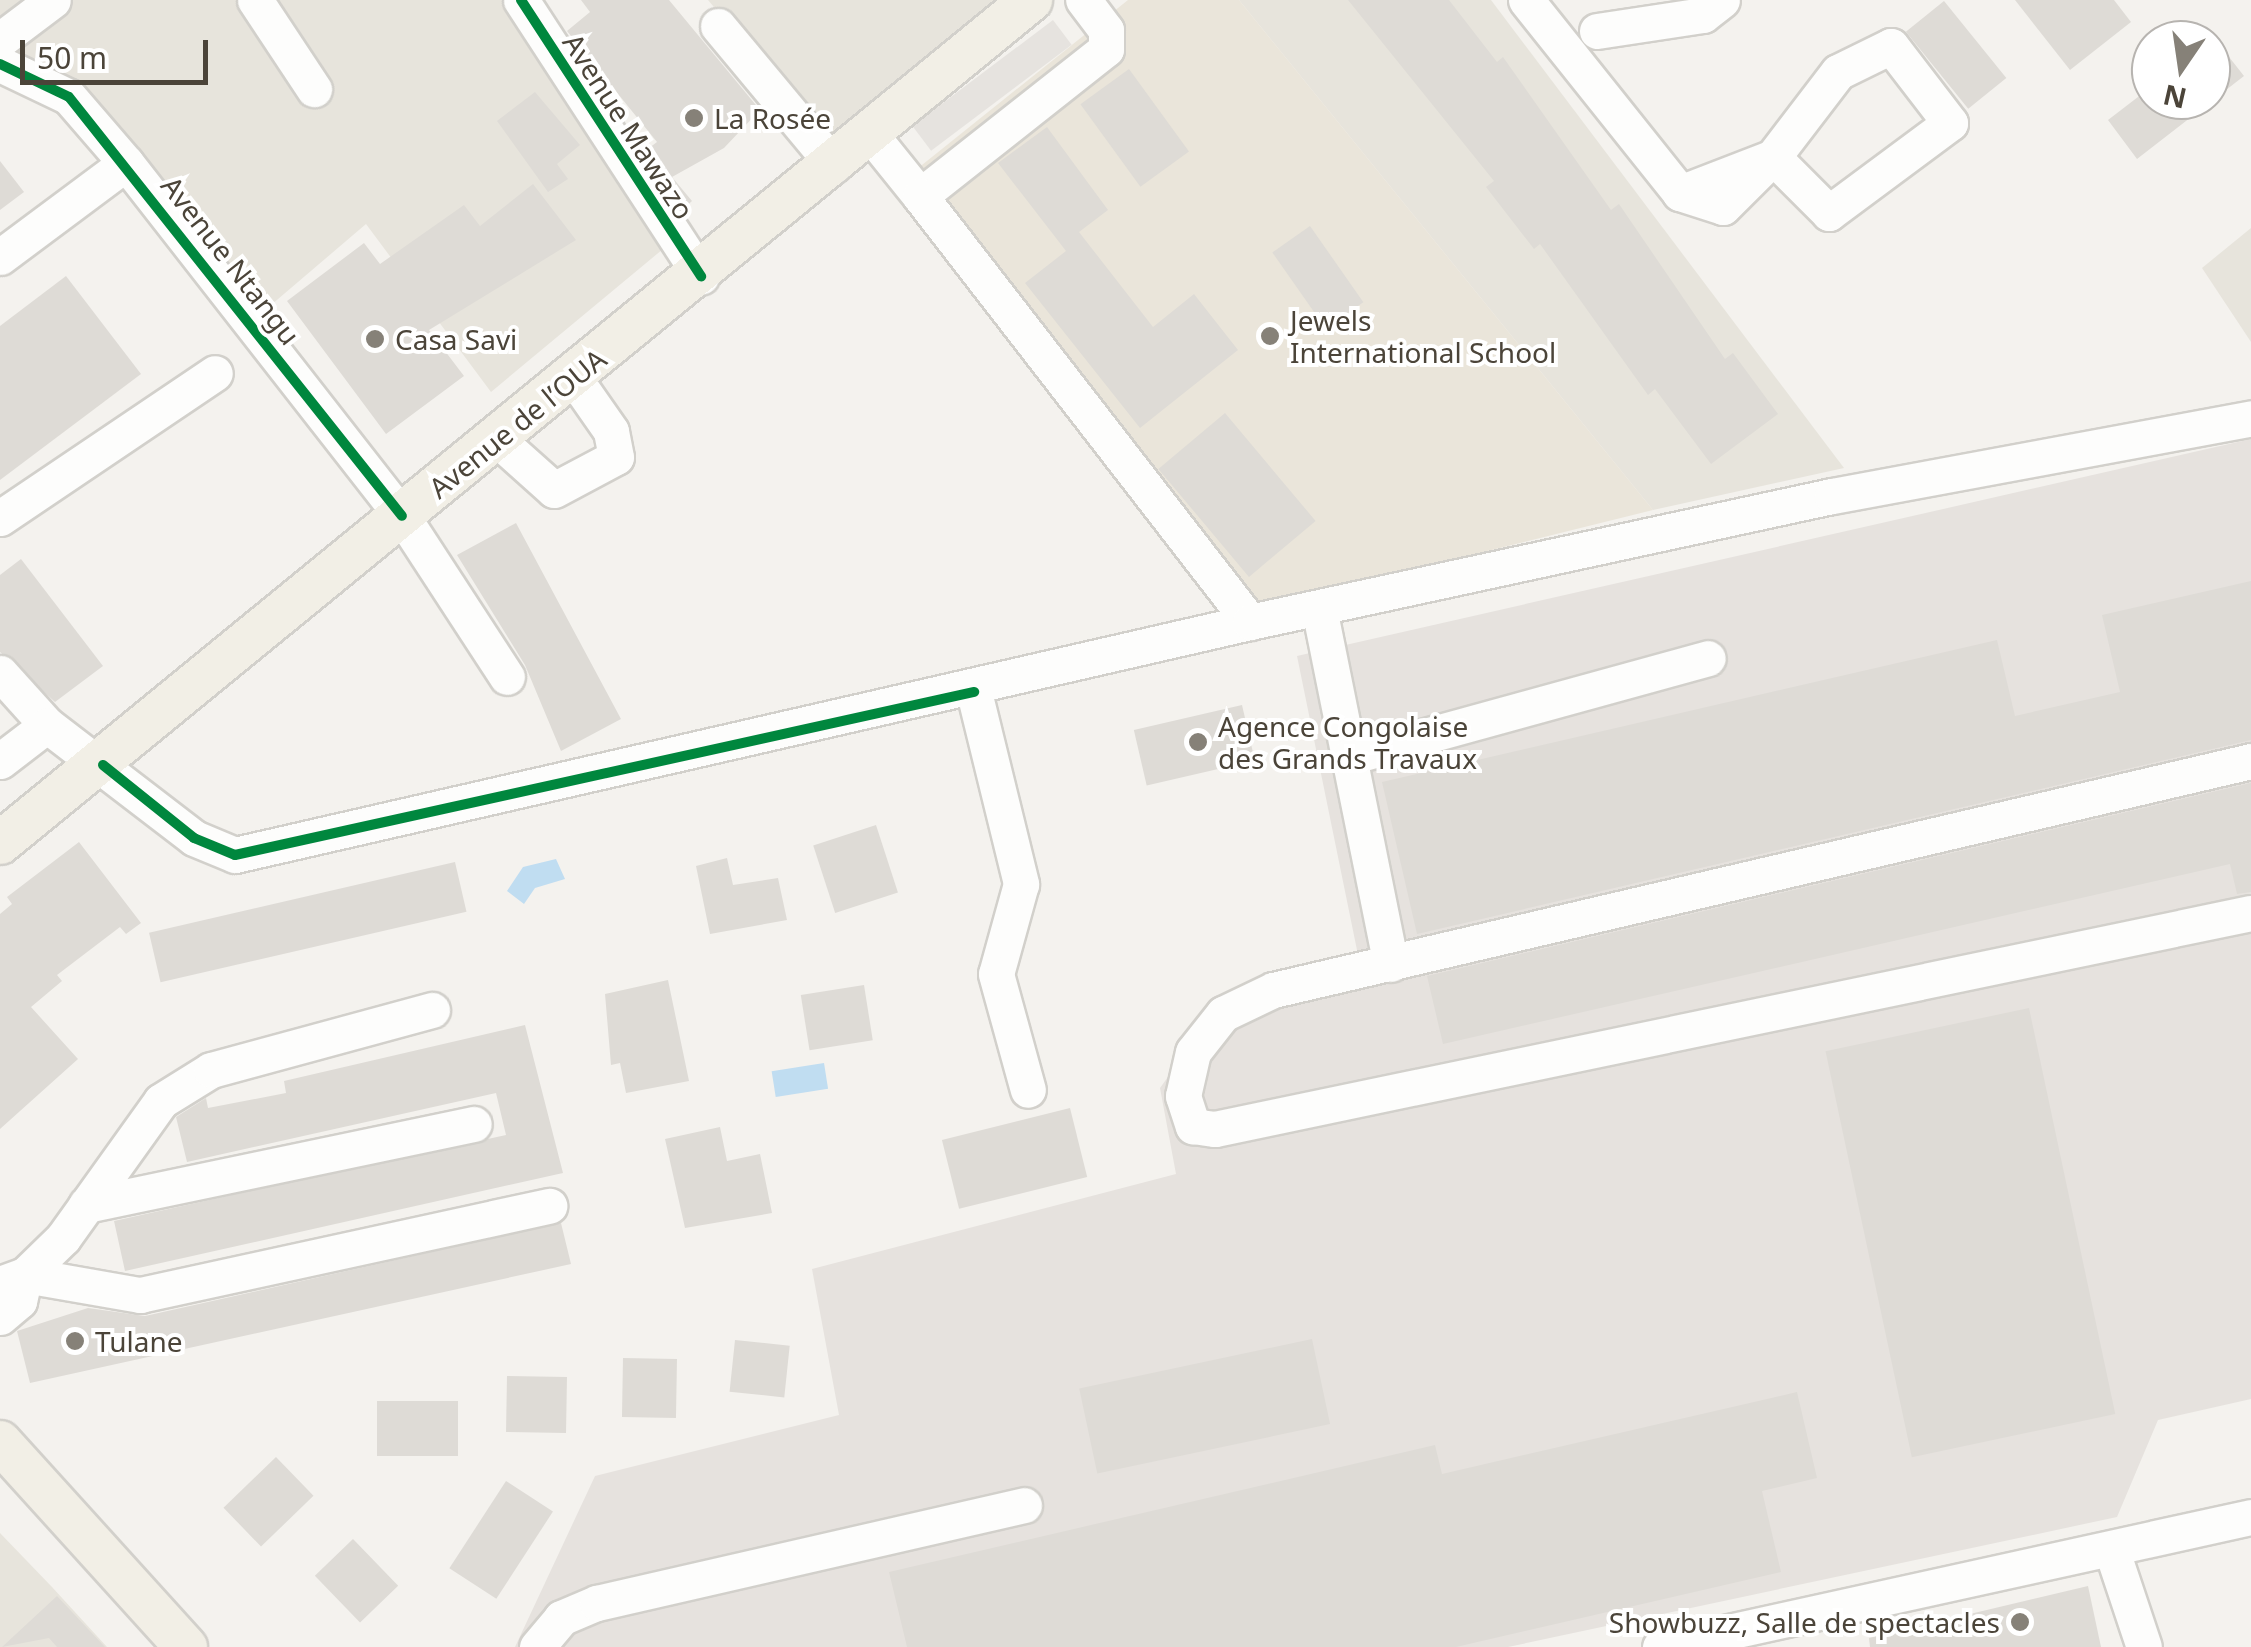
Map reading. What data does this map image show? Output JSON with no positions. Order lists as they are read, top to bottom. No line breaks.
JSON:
{"streets":{"main road":["Avenue de l’OUA"],"street":["Avenue Mawazo","Avenue Ntangu"]},"crossings":[["Avenue Mawazo","Avenue de l’OUA"],["Avenue Ntangu","Avenue de l’OUA"]],"places":["La Rosée","Jewels International School","Casa Savi","Agence Congolaise des Grands Travaux","Tulane","Showbuzz, Salle de spectacles"],"scale_bar":"50 m","north":"bottom"}
